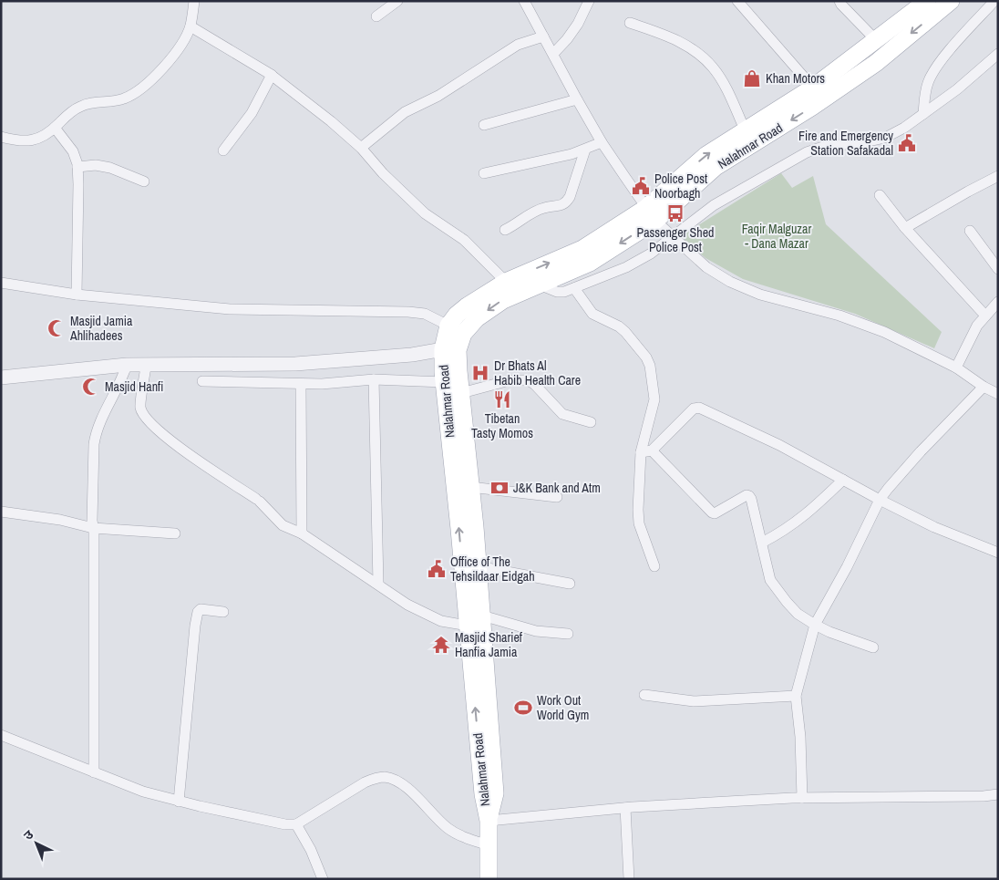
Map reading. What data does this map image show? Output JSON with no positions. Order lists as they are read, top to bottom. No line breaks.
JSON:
{"streets":{"main road":["Nalahmar Road"]},"parks":["Faqir Malguzar - Dana Mazar"],"places":{"shop":["Khan Motors"],"public building":["Fire and Emergency Station Safakadal","Police Post Noorbagh","Office of The Tehsildaar Eidgah"],"bus stop":["Passenger Shed Police Post"],"mosque":["Masjid Jamia Ahlihadees","Masjid Hanfi"],"hospital":["Dr Bhats Al Habib Health Care"],"restaurant":["Tibetan Tasty Momos"],"bank":["J&K Bank and Atm"],"temple":["Masjid Sharief Hanfia Jamia"],"sports":["Work Out World Gym"]},"north":"top left"}
